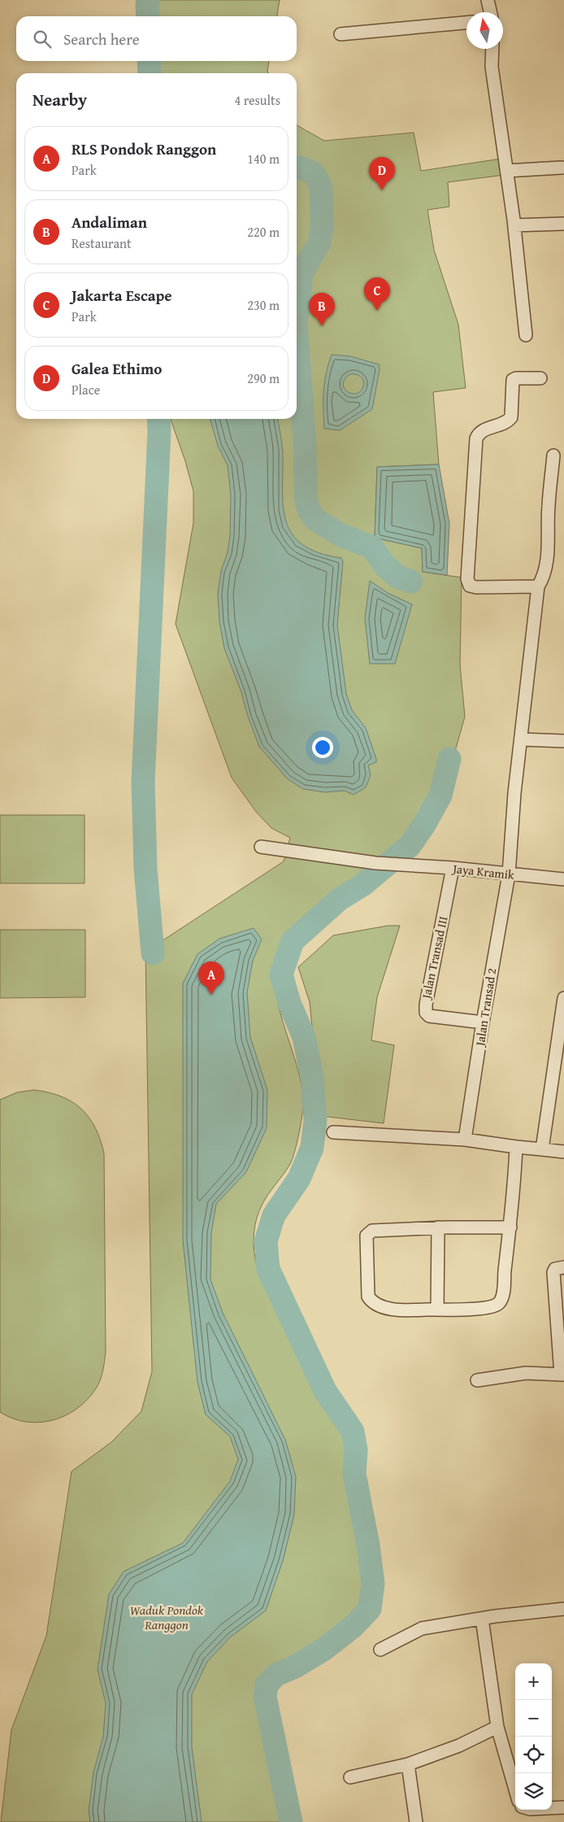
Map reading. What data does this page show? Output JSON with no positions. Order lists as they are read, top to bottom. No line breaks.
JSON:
{"streets":{"street":["Jaya Kramik","Jalan Transad III","Jalan Transad 2"]},"crossings":[["Jaya Kramik","Jalan Transad III"],["Jaya Kramik","Jalan Transad 2"],["Jalan Transad III","Jalan Transad 2"]],"water":["Waduk Pondok Ranggon"],"north":"top","page":{"search":"Search here","heading":["Nearby","4 results"],"list":[{"mark":"A","name":"RLS Pondok Ranggon","note":"Park","value":"140 m"},{"mark":"B","name":"Andaliman","note":"Restaurant","value":"220 m"},{"mark":"C","name":"Jakarta Escape","note":"Park","value":"230 m"},{"mark":"D","name":"Galea Ethimo","note":"Place","value":"290 m"}],"pins":["D","C","B","A"],"map_buttons":["+","−"]}}
